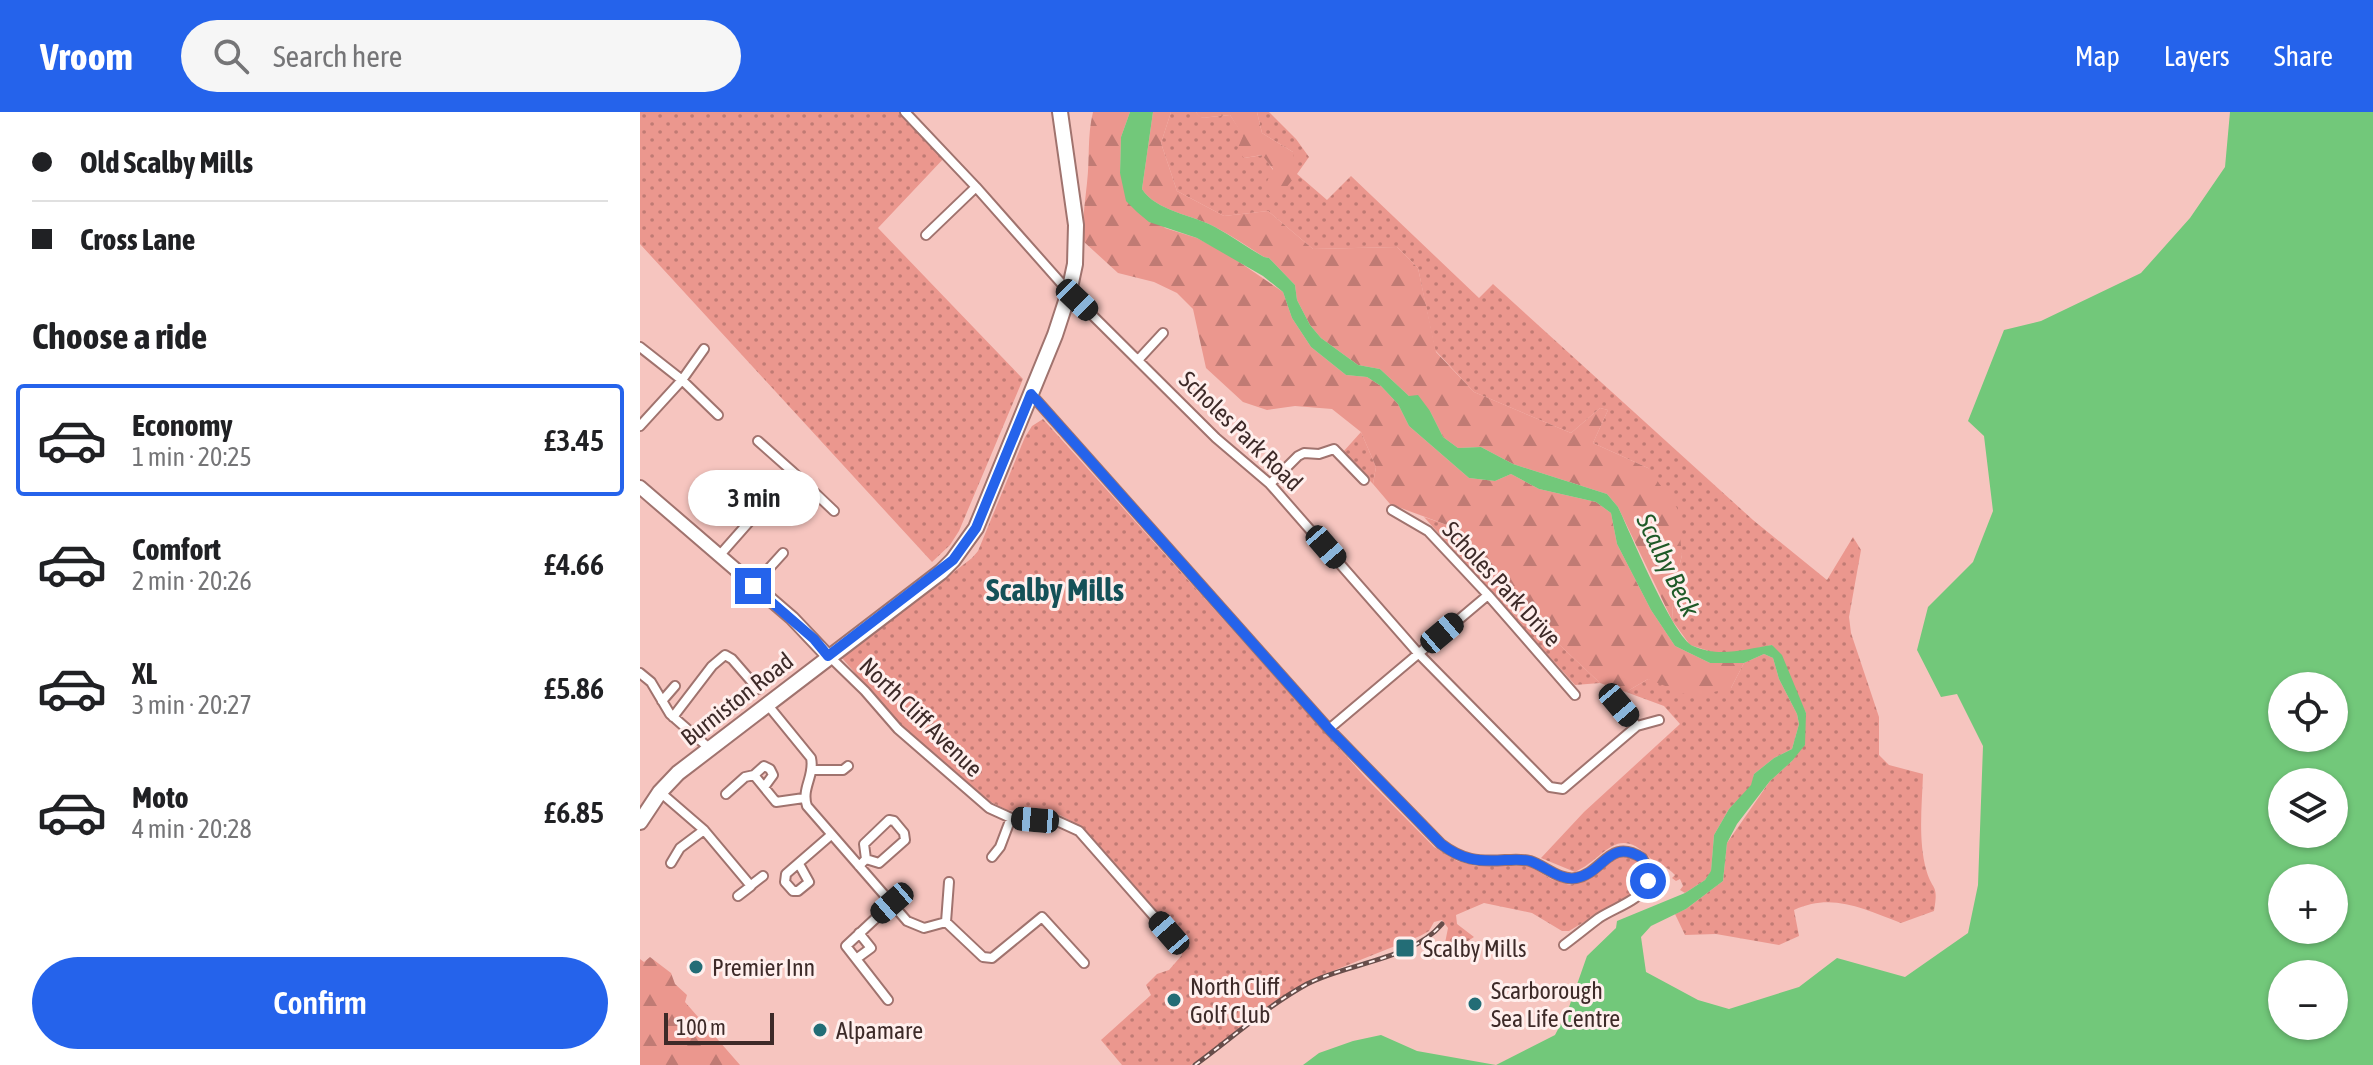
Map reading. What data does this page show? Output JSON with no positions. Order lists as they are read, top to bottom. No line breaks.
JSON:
{"streets":{"main road":["Burniston Road"],"street":["Scholes Park Road","Scholes Park Drive","North Cliff Avenue"]},"crossings":[["Scholes Park Road","Burniston Road"],["Burniston Road","North Cliff Avenue"]],"districts":["Scalby Mills"],"water":["Scalby Beck"],"places":{"transit":["Scalby Mills"],"other":["Premier Inn","North Cliff Golf Club","Scarborough Sea Life Centre","Alpamare"]},"scale_bar":"100 m","page":{"header":"Vroom","search":"Search here","nav":["Map","Layers","Share"],"banner":["Old Scalby Mills","Cross Lane"],"heading":"Choose a ride","list":[{"name":"Economy","note":"1 min · 20:25","value":"£3.45"},{"name":"Comfort","note":"2 min · 20:26","value":"£4.66"},{"name":"XL","note":"3 min · 20:27","value":"£5.86"},{"name":"Moto","note":"4 min · 20:28","value":"£6.85"}],"bubble":"3 min","map_buttons":["+","−"],"buttons":"Confirm","scale":"100 m"}}
